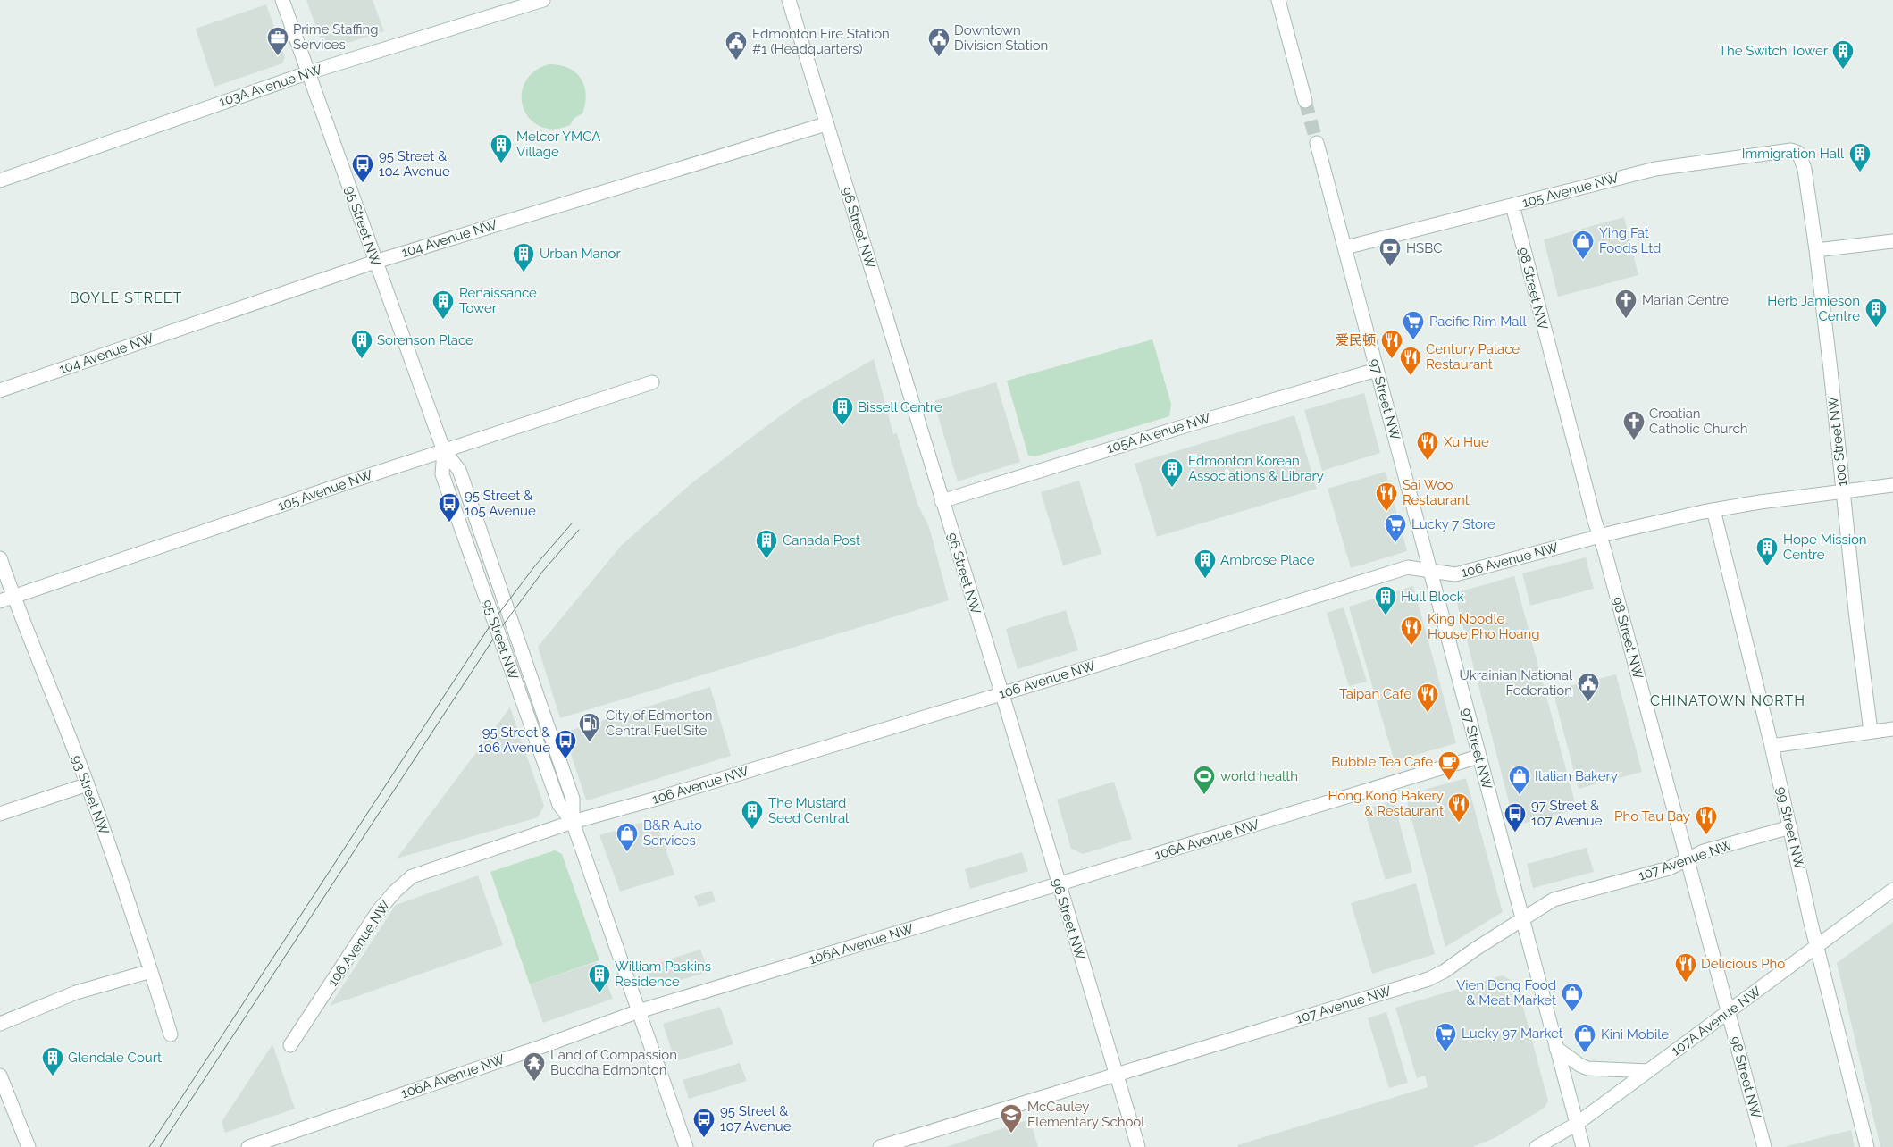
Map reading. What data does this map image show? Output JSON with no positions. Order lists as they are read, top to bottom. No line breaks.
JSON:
{"streets":{"street":["103A Avenue NW","105 Avenue NW","95 Street NW","96 Street NW","104 Avenue NW","98 Street NW","97 Street NW","105A Avenue NW","100 Street NW","106 Avenue NW","93 Street NW","99 Street NW","106A Avenue NW","107 Avenue NW","107A Avenue NW"]},"crossings":[["103A Avenue NW","95 Street NW"],["105 Avenue NW","95 Street NW"],["105 Avenue NW","98 Street NW"],["105 Avenue NW","97 Street NW"],["105 Avenue NW","100 Street NW"],["105 Avenue NW","93 Street NW"],["95 Street NW","104 Avenue NW"],["95 Street NW","106 Avenue NW"],["95 Street NW","106A Avenue NW"],["96 Street NW","104 Avenue NW"],["96 Street NW","105A Avenue NW"],["96 Street NW","106 Avenue NW"],["96 Street NW","106A Avenue NW"],["96 Street NW","107 Avenue NW"],["98 Street NW","106 Avenue NW"],["98 Street NW","107 Avenue NW"],["98 Street NW","107A Avenue NW"],["97 Street NW","105A Avenue NW"],["97 Street NW","106 Avenue NW"],["97 Street NW","106A Avenue NW"],["97 Street NW","107 Avenue NW"],["97 Street NW","107A Avenue NW"],["100 Street NW","106 Avenue NW"],["106 Avenue NW","99 Street NW"],["99 Street NW","107 Avenue NW"],["99 Street NW","107A Avenue NW"]],"districts":["BOYLE STREET","CHINATOWN NORTH"],"places":{"office":["Prime Staffing Services"],"public building":["Downtown Division Station","Edmonton Fire Station #1 (Headquarters)","Ukrainian National Federation"],"building":["The Switch Tower","Melcor YMCA Village","Immigration Hall","Urban Manor","Renaissance Tower","Herb Jamieson Centre","Sorenson Place","Bissell Centre","Edmonton Korean Associations & Library","Canada Post","Hope Mission Centre","Ambrose Place","Hull Block","The Mustard Seed Central","William Paskins Residence","Glendale Court"],"bus stop":["95 Street & 104 Avenue","95 Street & 105 Avenue","95 Street & 106 Avenue","97 Street & 107 Avenue","95 Street & 107 Avenue"],"shop":["Ying Fat Foods Ltd","Italian Bakery","B&R Auto Services","Vien Dong Food & Meat Market","Kini Mobile"],"bank":["HSBC"],"church":["Marian Centre","Croatian Catholic Church"],"supermarket":["Pacific Rim Mall","Lucky 7 Store","Lucky 97 Market"],"restaurant":["爱民顿","Century Palace Restaurant","Xu Hue","Sai Woo Restaurant","King Noodle House Pho Hoang","Taipan Cafe","Hong Kong Bakery & Restaurant","Pho Tau Bay","Delicious Pho"],"fuel station":["City of Edmonton Central Fuel Site"],"cafe":["Bubble Tea Cafe"],"sports":["world health"],"temple":["Land of Compassion Buddha Edmonton"],"school or university":["McCauley Elementary School"]}}
